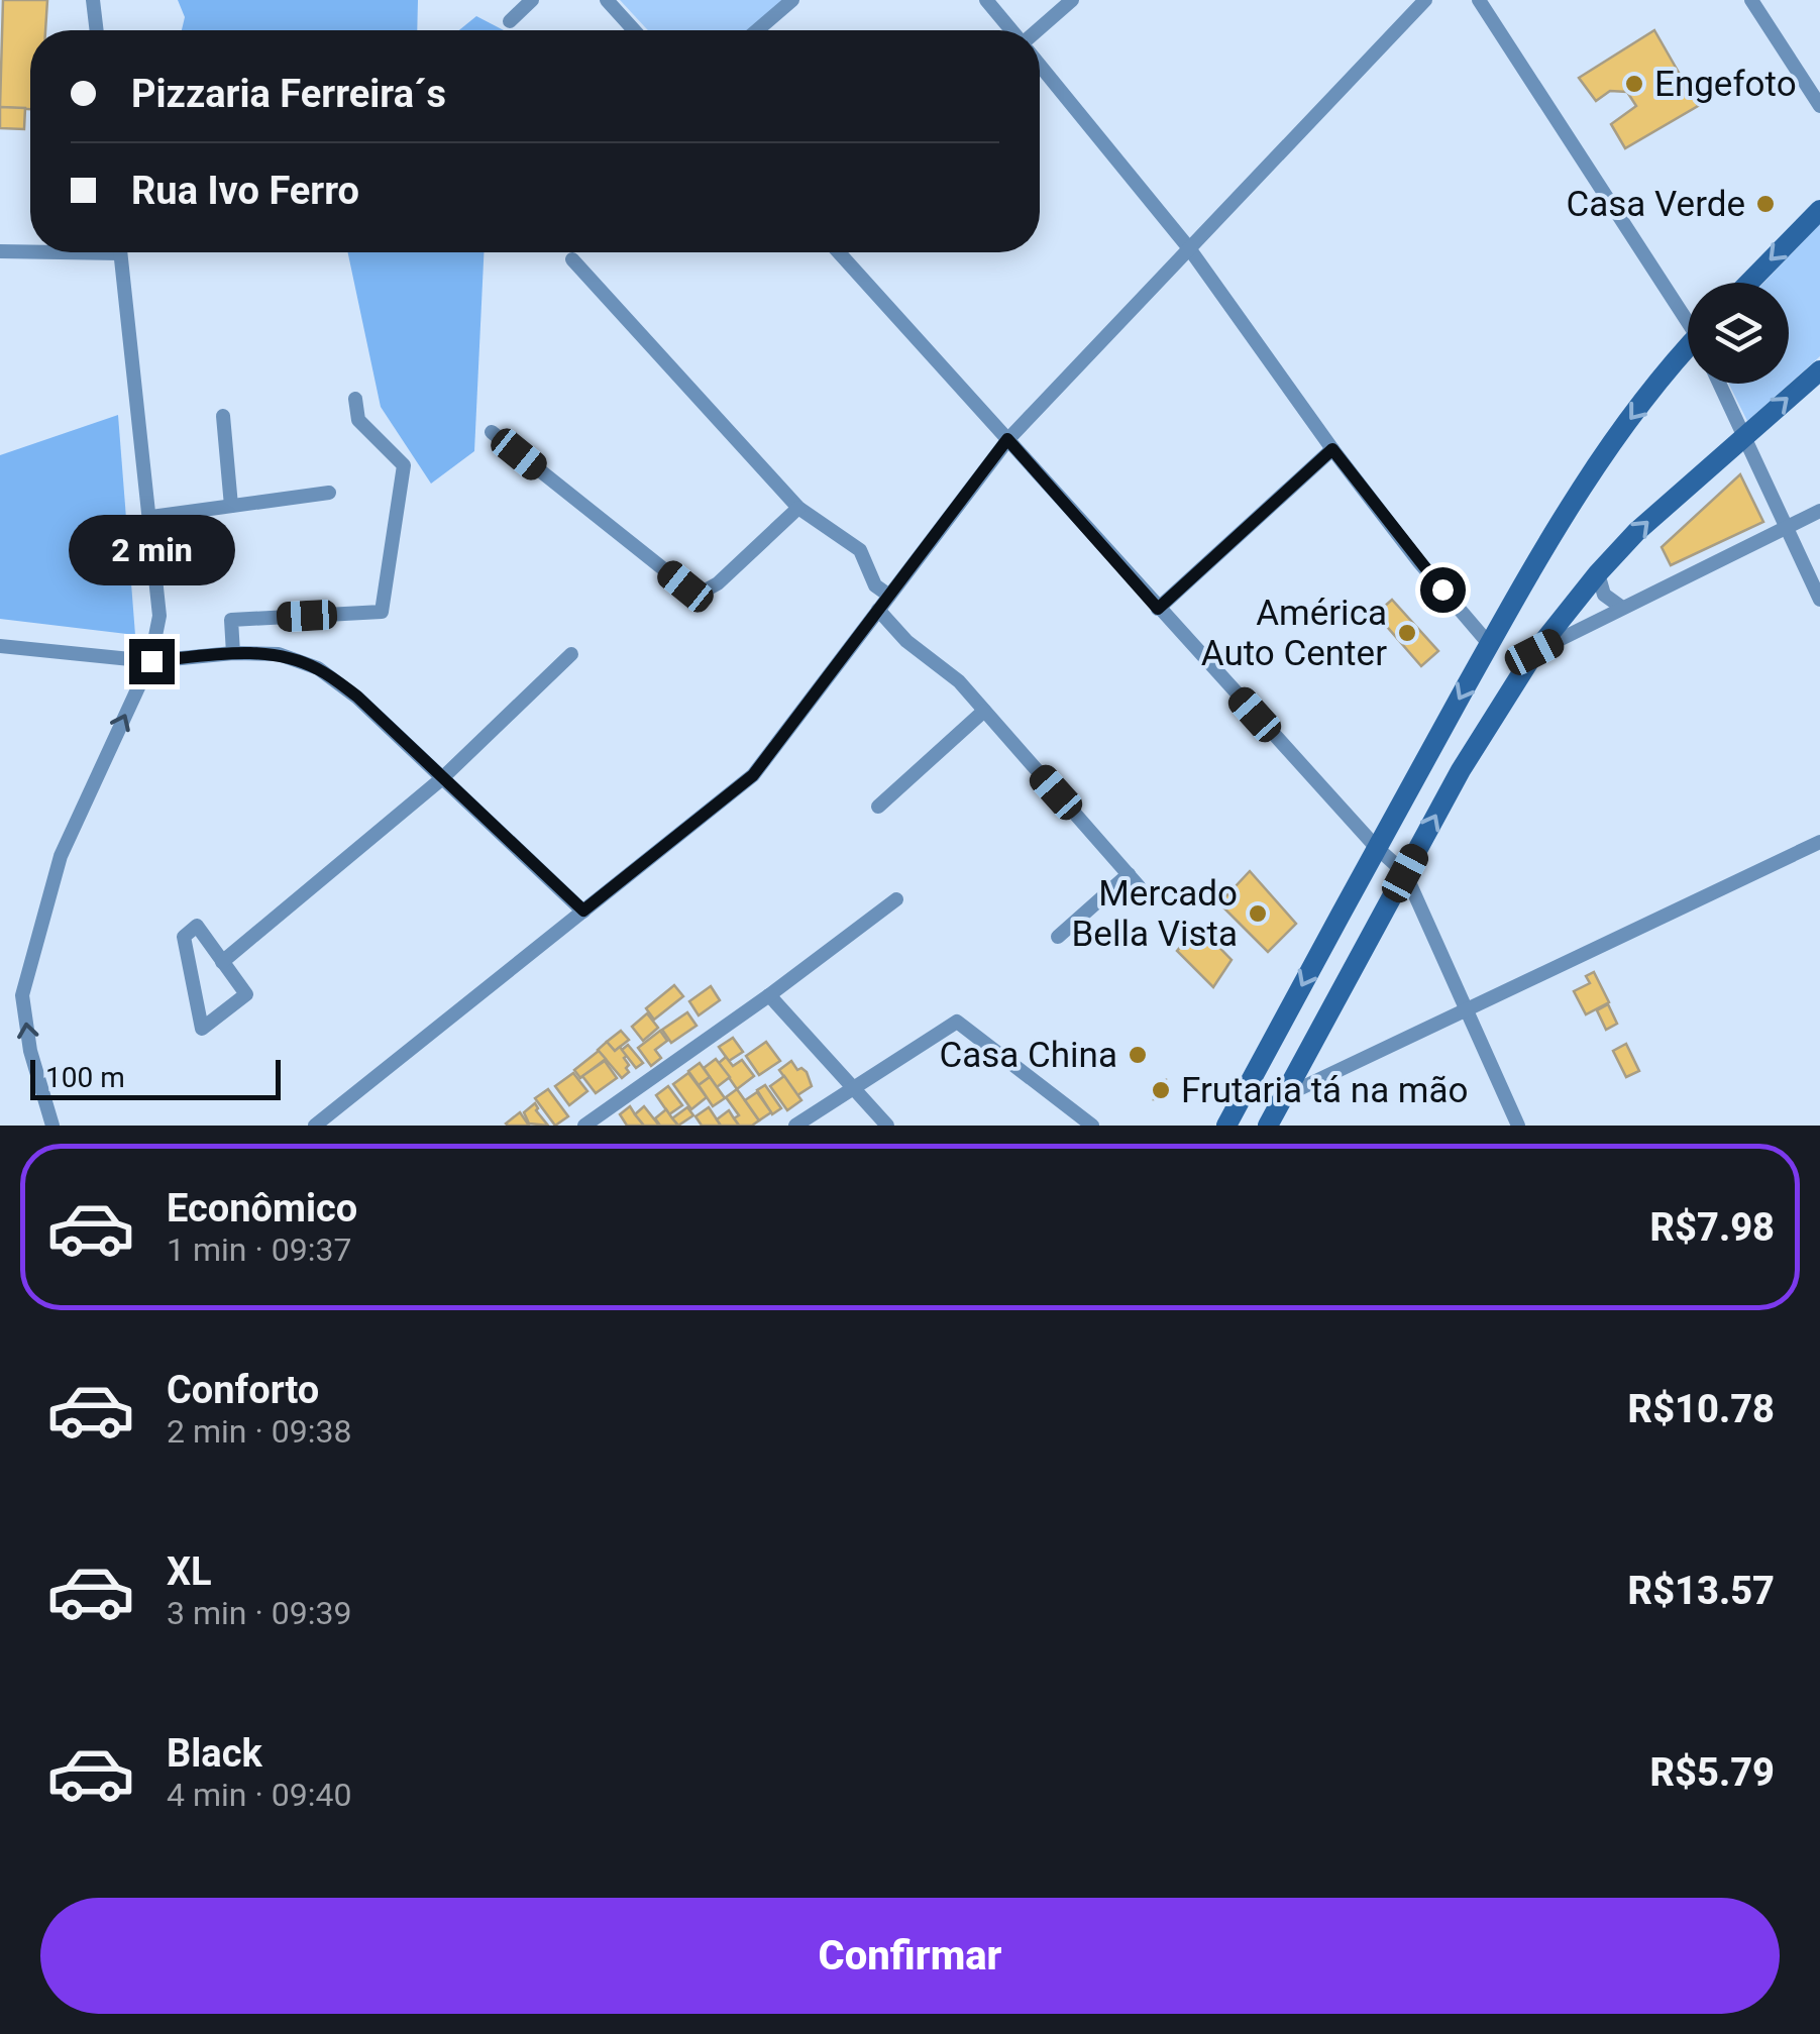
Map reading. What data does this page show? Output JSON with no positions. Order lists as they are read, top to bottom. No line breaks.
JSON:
{"places":["Engefoto","Casa Verde","América Auto Center","Mercado Bella Vista","Casa China","Frutaria tá na mão"],"scale_bar":"100 m","page":{"banner":["Pizzaria Ferreira´s","Rua Ivo Ferro"],"bubble":"2 min","scale":"100 m","list":[{"name":"Econômico","note":"1 min · 09:37","value":"R$7.98"},{"name":"Conforto","note":"2 min · 09:38","value":"R$10.78"},{"name":"XL","note":"3 min · 09:39","value":"R$13.57"},{"name":"Black","note":"4 min · 09:40","value":"R$5.79"}],"buttons":"Confirmar"}}
